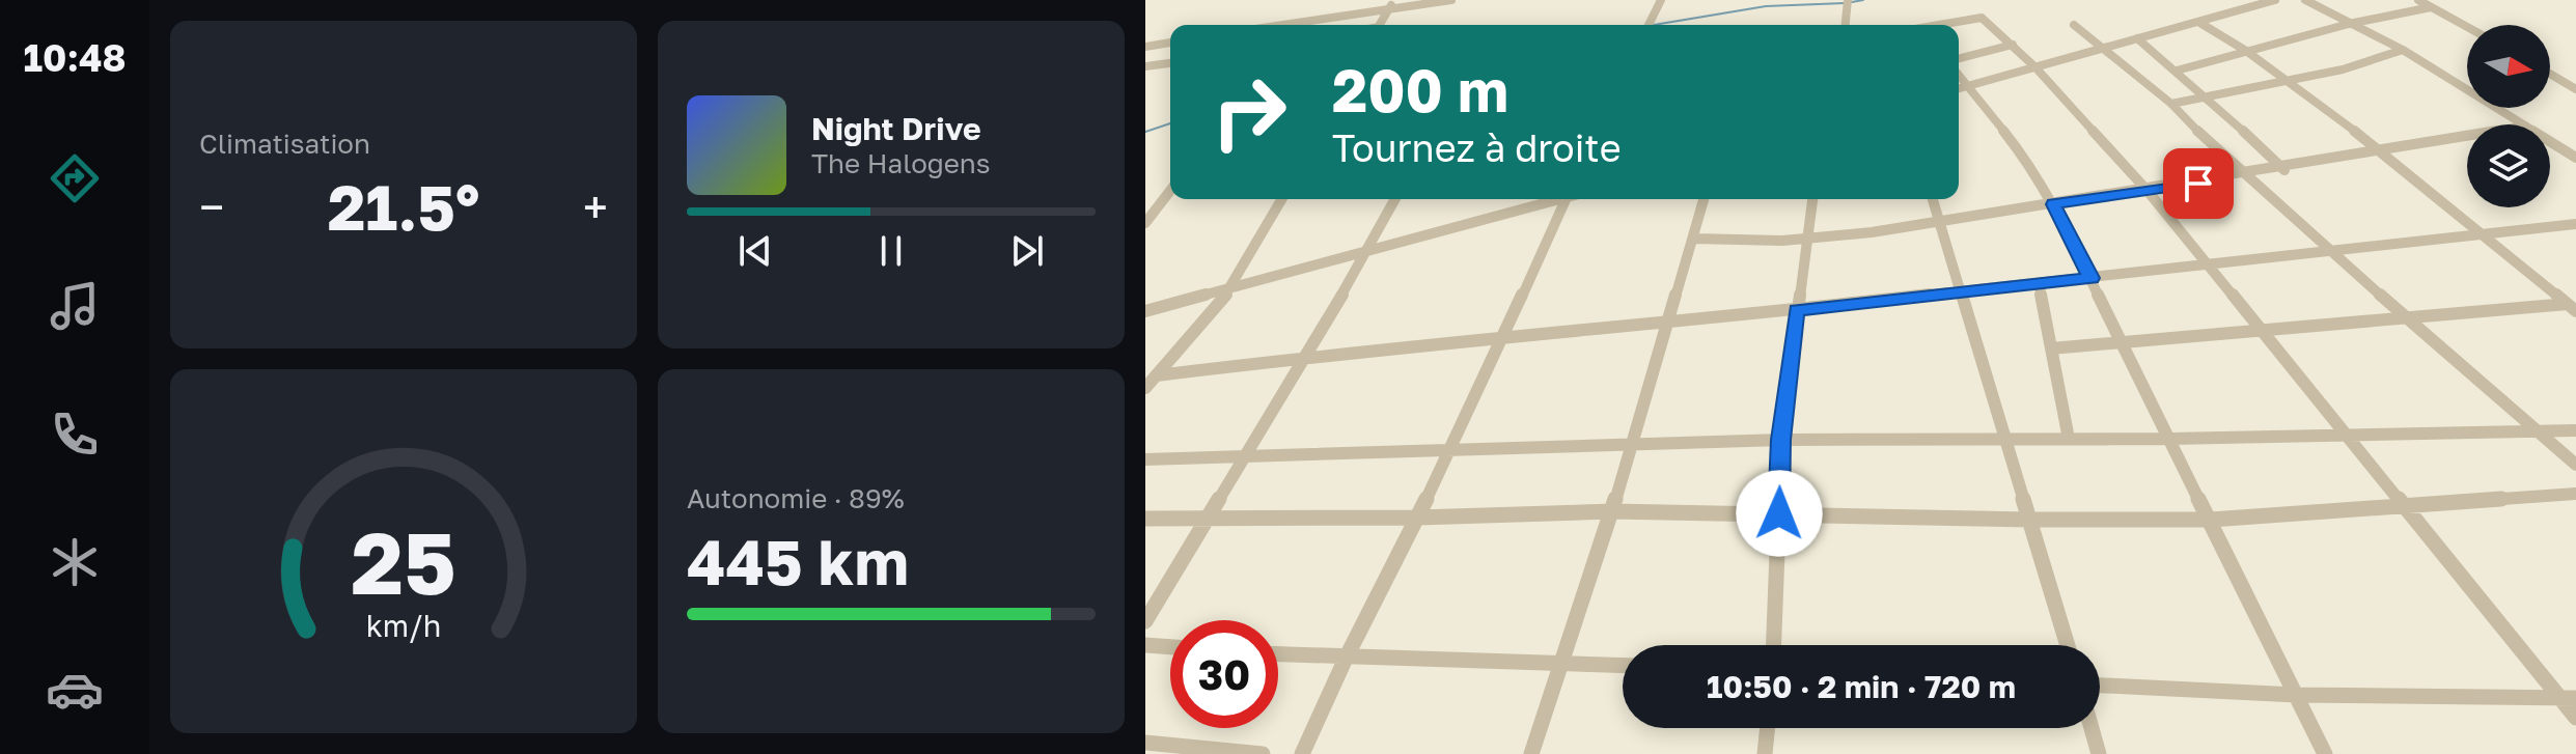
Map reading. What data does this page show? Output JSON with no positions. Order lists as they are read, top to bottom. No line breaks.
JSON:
{"north":"right","page":{"tabs":"10:48","tile":["Climatisation",["Autonomie · 89%","445 km"]],"turn":["200 m","Tournez à droite"],"song":["Night Drive","The Halogens"],"heat":["−","21.5°","+"],"limit":"30","trip":"10:50 · 2 min · 720 m","gauge":["25","km/h"]}}
